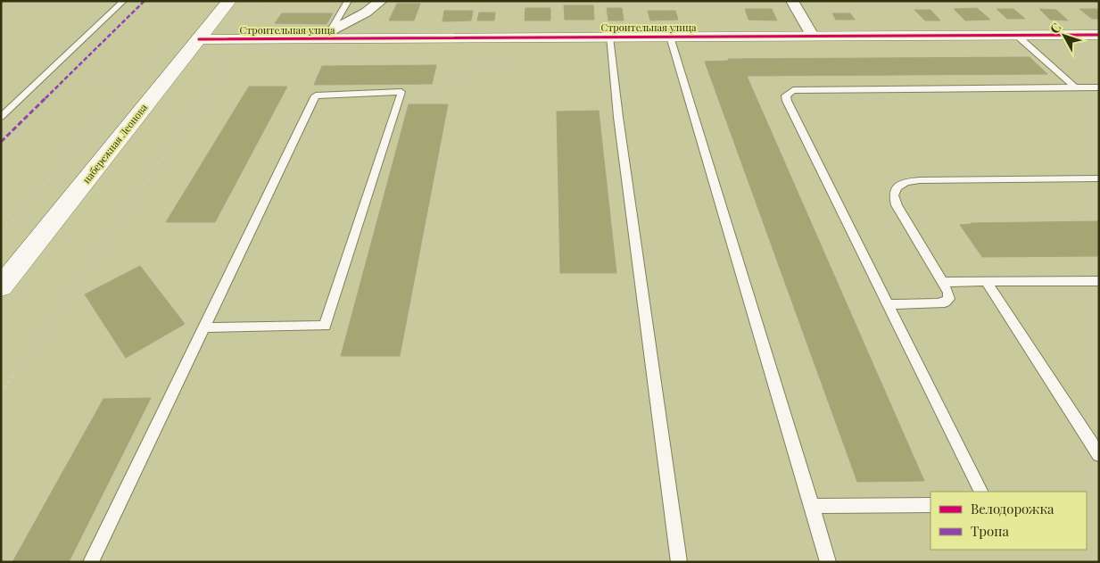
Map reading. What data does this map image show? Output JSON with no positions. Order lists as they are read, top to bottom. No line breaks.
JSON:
{"streets":{"street":["Строительная улица","набережная Леонова"]},"crossings":[["Строительная улица","набережная Леонова"]],"legend":["Велодорожка","Тропа"],"north":"top left"}
